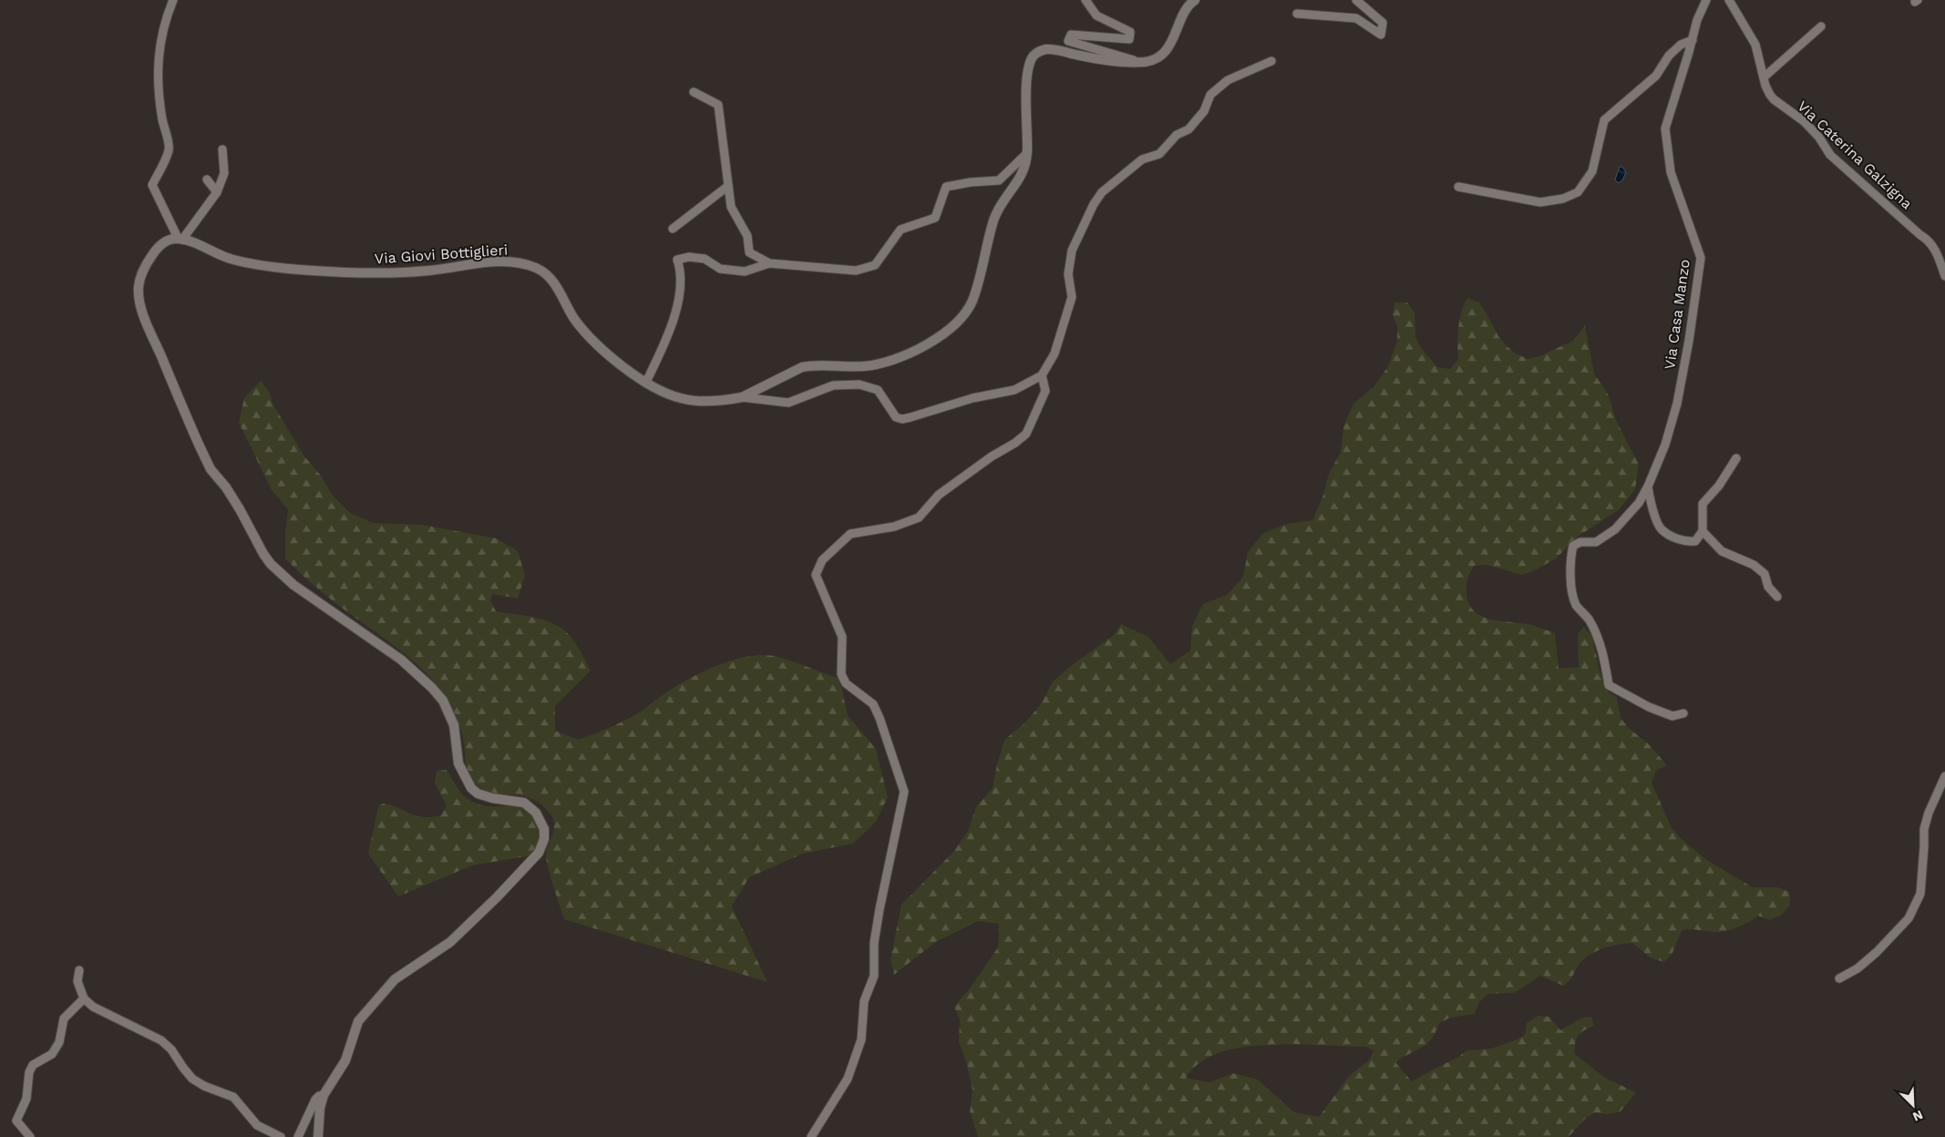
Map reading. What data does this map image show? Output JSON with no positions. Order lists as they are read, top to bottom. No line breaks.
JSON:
{"streets":{"street":["Via Caterina Galzigna","Via Giovi Bottiglieri","Via Casa Manzo"]},"north":"bottom right"}
